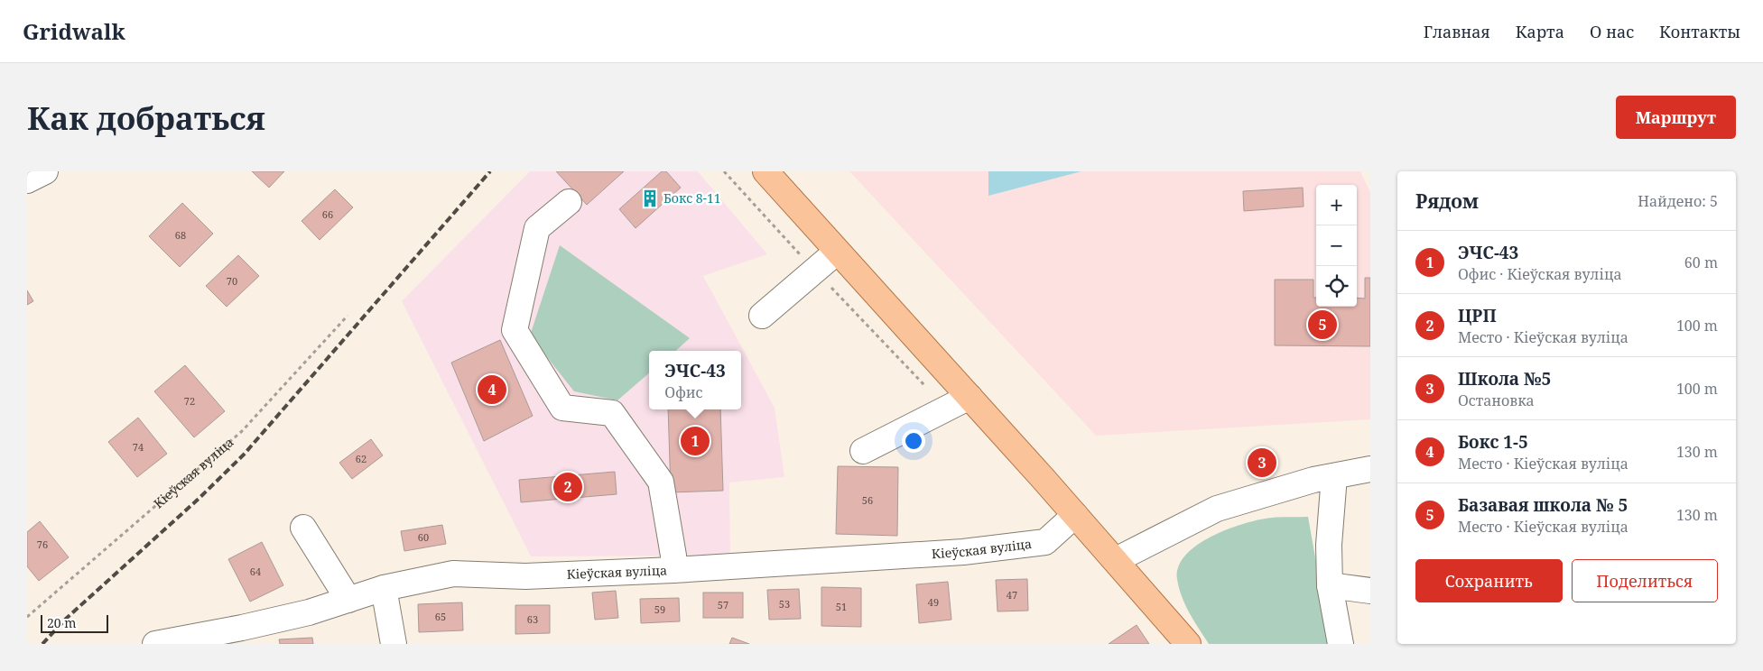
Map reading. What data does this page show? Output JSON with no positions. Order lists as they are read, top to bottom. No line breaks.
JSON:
{"streets":{"street":["Кіеўская вуліца"]},"places":{"building":["Бокс 8-11"]},"house_numbers":["66","68","70","72","74","62","56","60","76","64","47","49","53","57","51","59","65","63"],"scale_bar":"20 m","page":{"header":"Gridwalk","nav":["Главная","Карта","О нас","Контакты"],"buttons":["Маршрут",["Сохранить","Поделиться"]],"title":"Как добраться","heading":["Рядом","Найдено: 5"],"map_buttons":["+","−"],"list":[{"mark":"1","name":"ЭЧС-43","note":"Офис · Кіеўская вуліца","value":"60 m"},{"mark":"2","name":"ЦРП","note":"Место · Кіеўская вуліца","value":"100 m"},{"mark":"3","name":"Школа №5","note":"Остановка","value":"100 m"},{"mark":"4","name":"Бокс 1-5","note":"Место · Кіеўская вуліца","value":"130 m"},{"mark":"5","name":"Базавая школа № 5","note":"Место · Кіеўская вуліца","value":"130 m"}],"pins":["5","4","1","3","2"],"popup":["ЭЧС-43","Офис"],"scale":"20 m"}}
